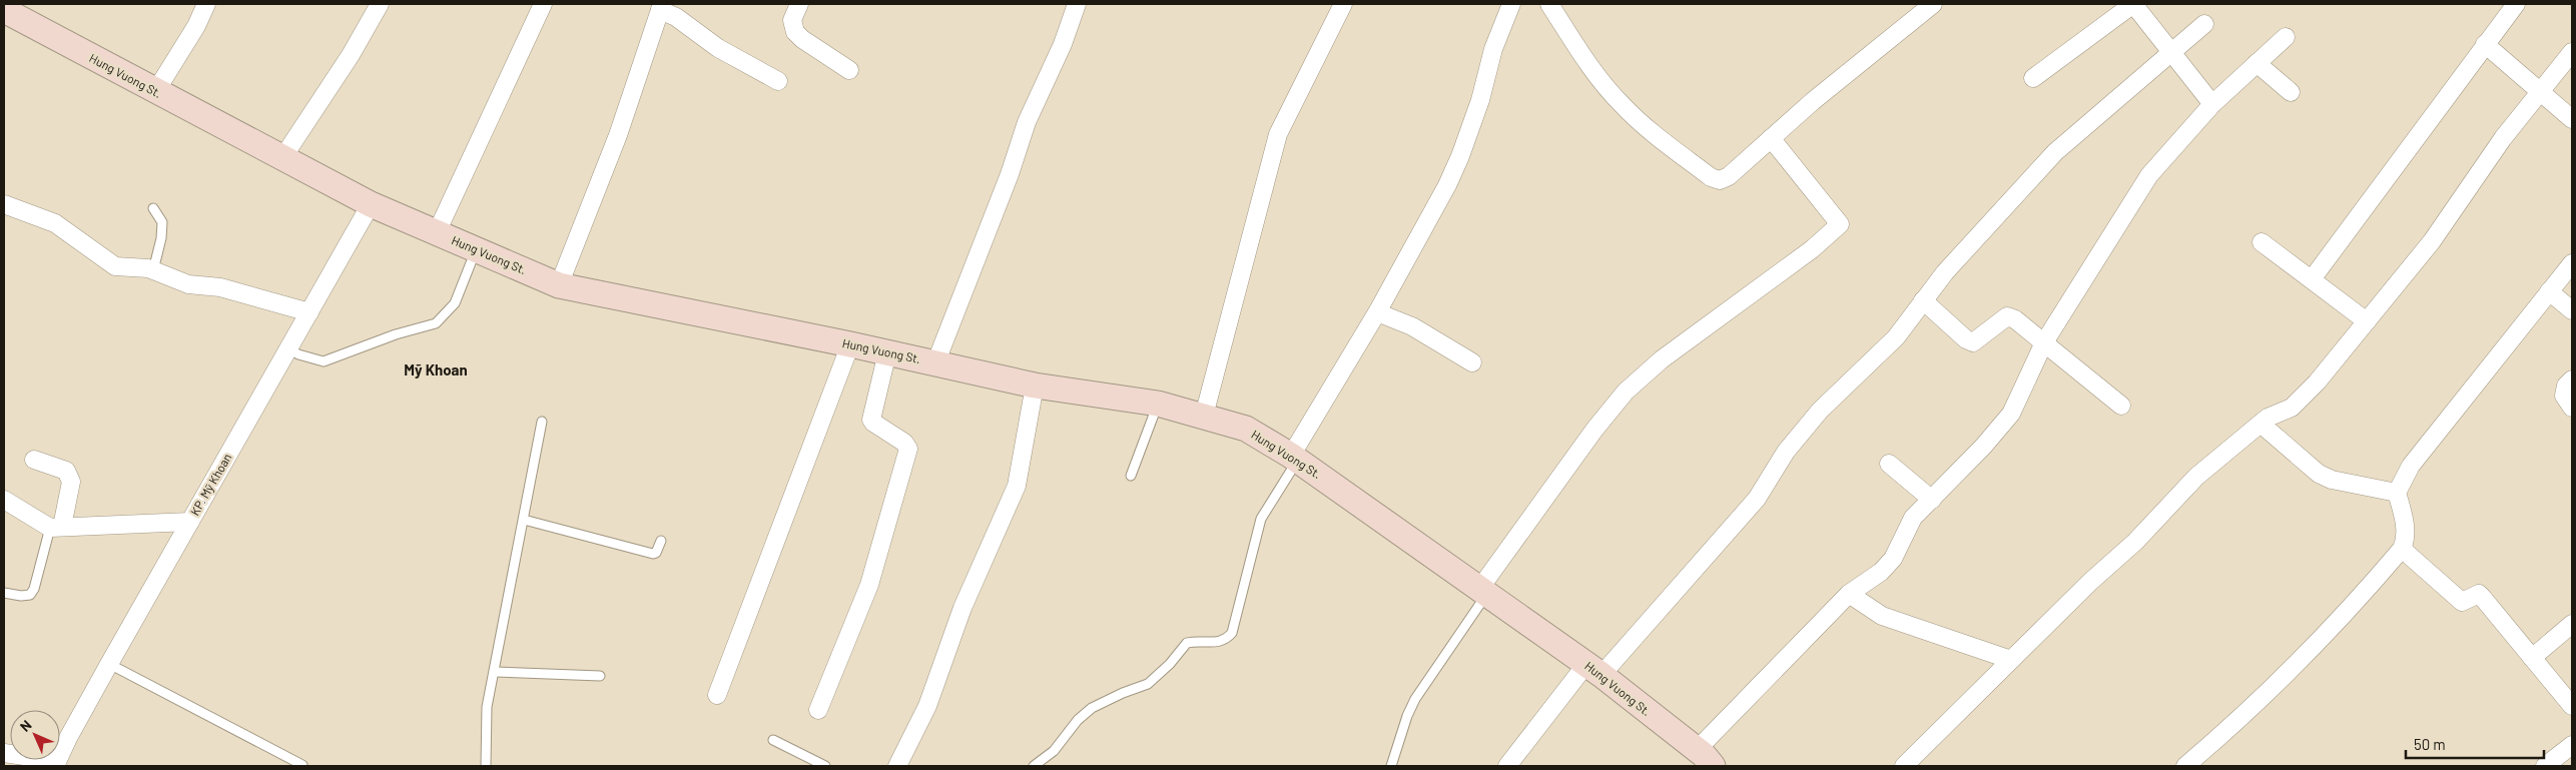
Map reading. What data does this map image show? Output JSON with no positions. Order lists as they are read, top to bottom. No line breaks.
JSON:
{"streets":{"street":["Hung Vuong St.","KP. Mỹ Khoan"]},"crossings":[["Hung Vuong St.","KP. Mỹ Khoan"]],"districts":["Mỹ Khoan"],"scale_bar":"50 m","north":"top left"}
